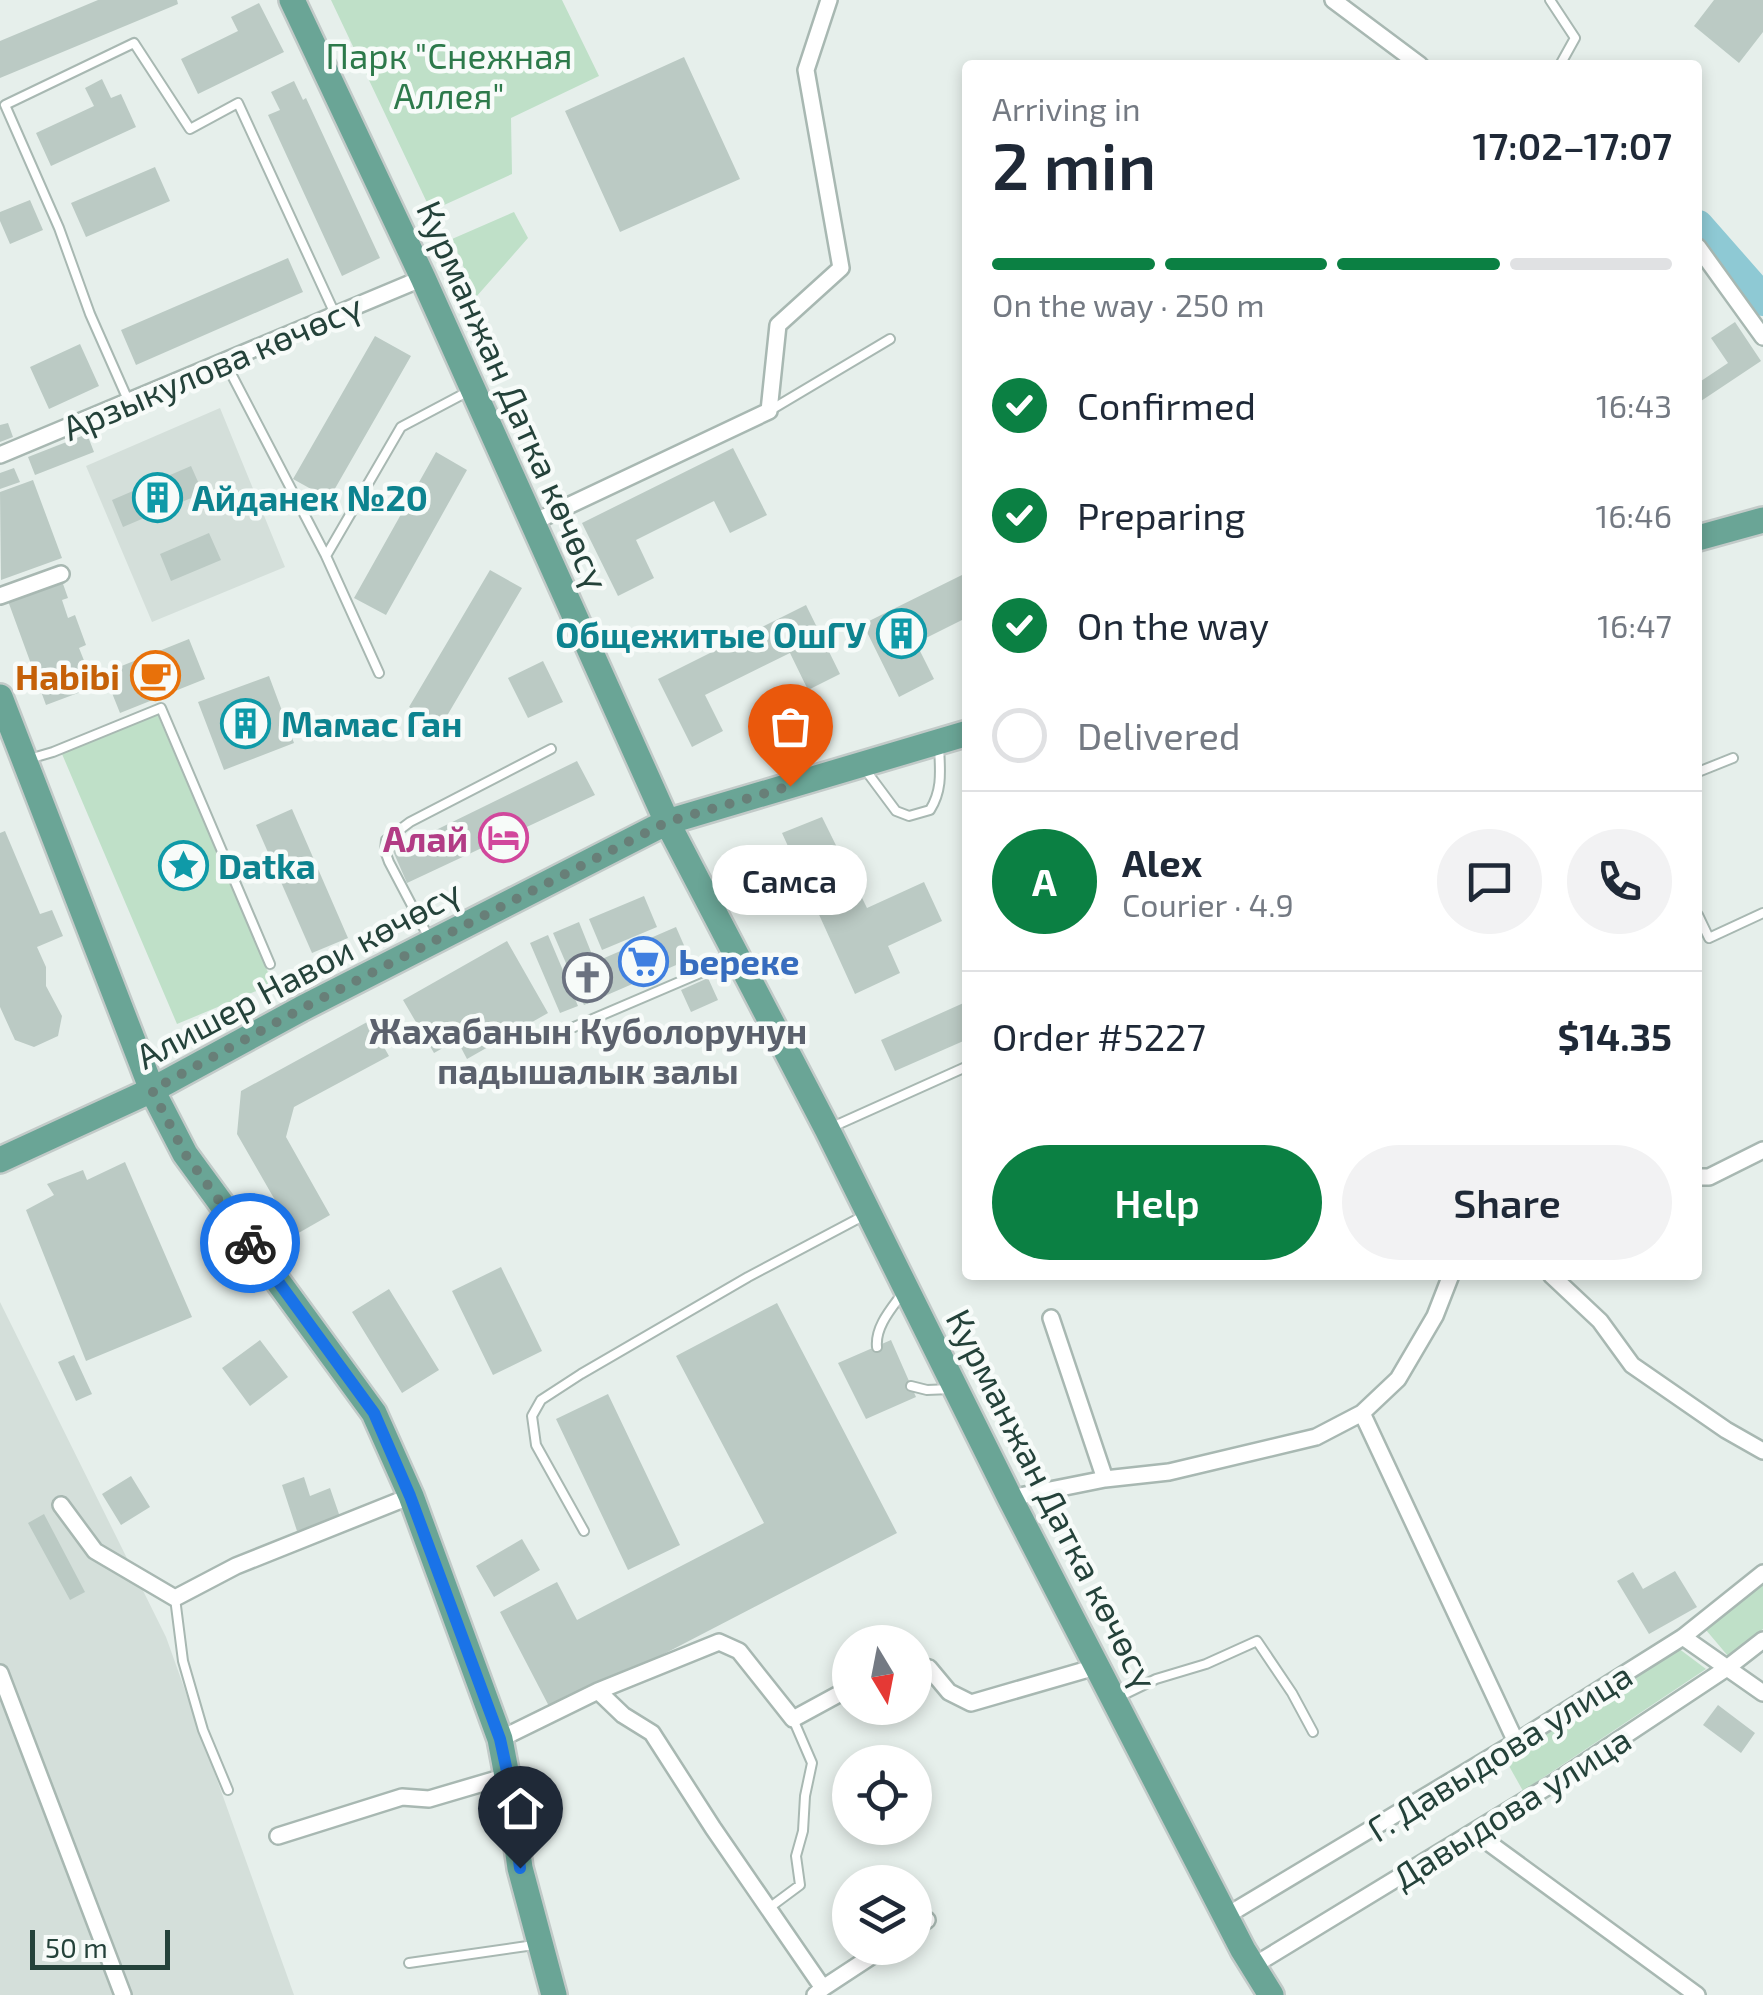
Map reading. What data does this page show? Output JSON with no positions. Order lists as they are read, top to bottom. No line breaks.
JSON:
{"streets":{"main road":["Курманжан Датка көчөсү","Алишер Навои көчөсү"],"street":["Арзыкулова көчөсү","Г. Давыдова улица","Давыдова улица"]},"crossings":[["Арзыкулова көчөсү","Курманжан Датка көчөсү"],["Курманжан Датка көчөсү","Алишер Навои көчөсү"],["Курманжан Датка көчөсү","Г. Давыдова улица"],["Курманжан Датка көчөсү","Давыдова улица"]],"parks":["Парк \"Снежная Аллея\""],"places":{"building":["Айданек №20","Общежитые ОшГУ","Мамас Ган"],"cafe":["Habibi"],"other":["Самса"],"hotel":["Алай"],"place":["Datka"],"supermarket":["Ьереке"],"church":["Жахабанын Куболорунун падышалык залы"]},"scale_bar":"50 m","north":"bottom","page":{"heading":["2 min","Arriving in","17:02–17:07"],"panel":["Alex","Courier · 4.9","Order #5227","$14.35"],"bar":"On the way · 250 m","list":[["Confirmed","16:43"],["Preparing","16:46"],["On the way","16:47"],"Delivered"],"round":"A","bubble":"Самса","buttons":["Help","Share"],"scale":"50 m"}}
